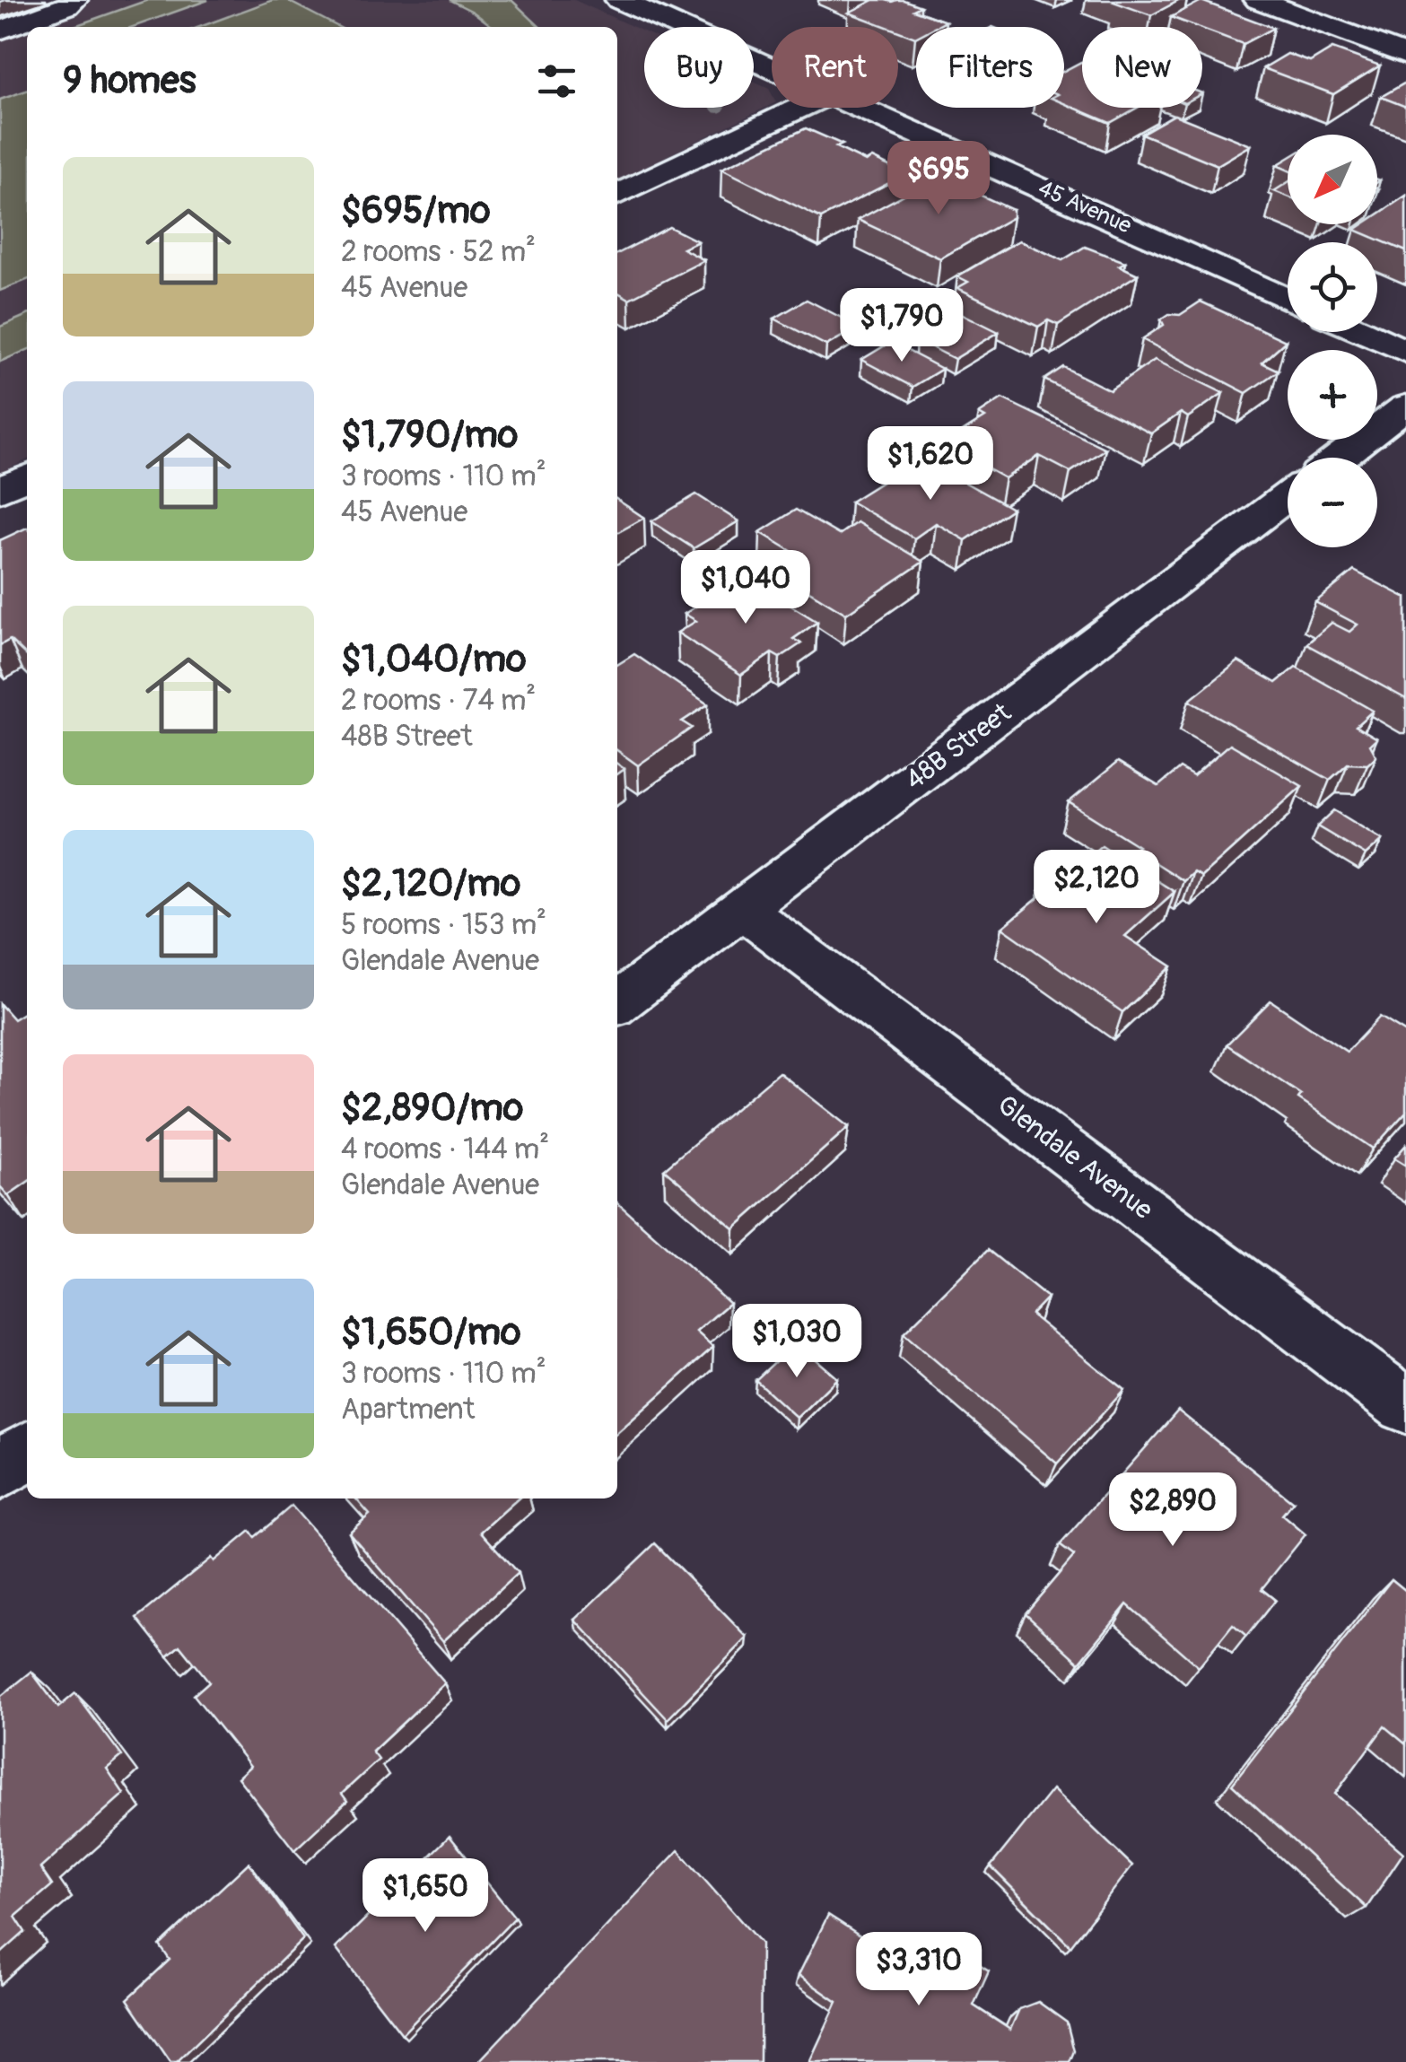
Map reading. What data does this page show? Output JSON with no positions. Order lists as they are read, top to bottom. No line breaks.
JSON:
{"streets":{"street":["45 Avenue","48B Street","Glendale Avenue"]},"crossings":[["48B Street","Glendale Avenue"]],"north":"bottom left","page":{"chip":["Buy","Rent","Filters","New"],"heading":"9 homes","map_buttons":["+","−"],"list":[{"name":"$695/mo","note":"2 rooms · 52 m² · 45 Avenue"},{"name":"$1,790/mo","note":"3 rooms · 110 m² · 45 Avenue"},{"name":"$1,040/mo","note":"2 rooms · 74 m² · 48B Street"},{"name":"$2,120/mo","note":"5 rooms · 153 m² · Glendale Avenue"},{"name":"$2,890/mo","note":"4 rooms · 144 m² · Glendale Avenue"},{"name":"$1,650/mo","note":"3 rooms · 110 m² · Apartment"}],"price":["$695","$1,790","$1,620","$1,040","$2,120","$1,030","$2,890","$1,650","$3,310"]}}
